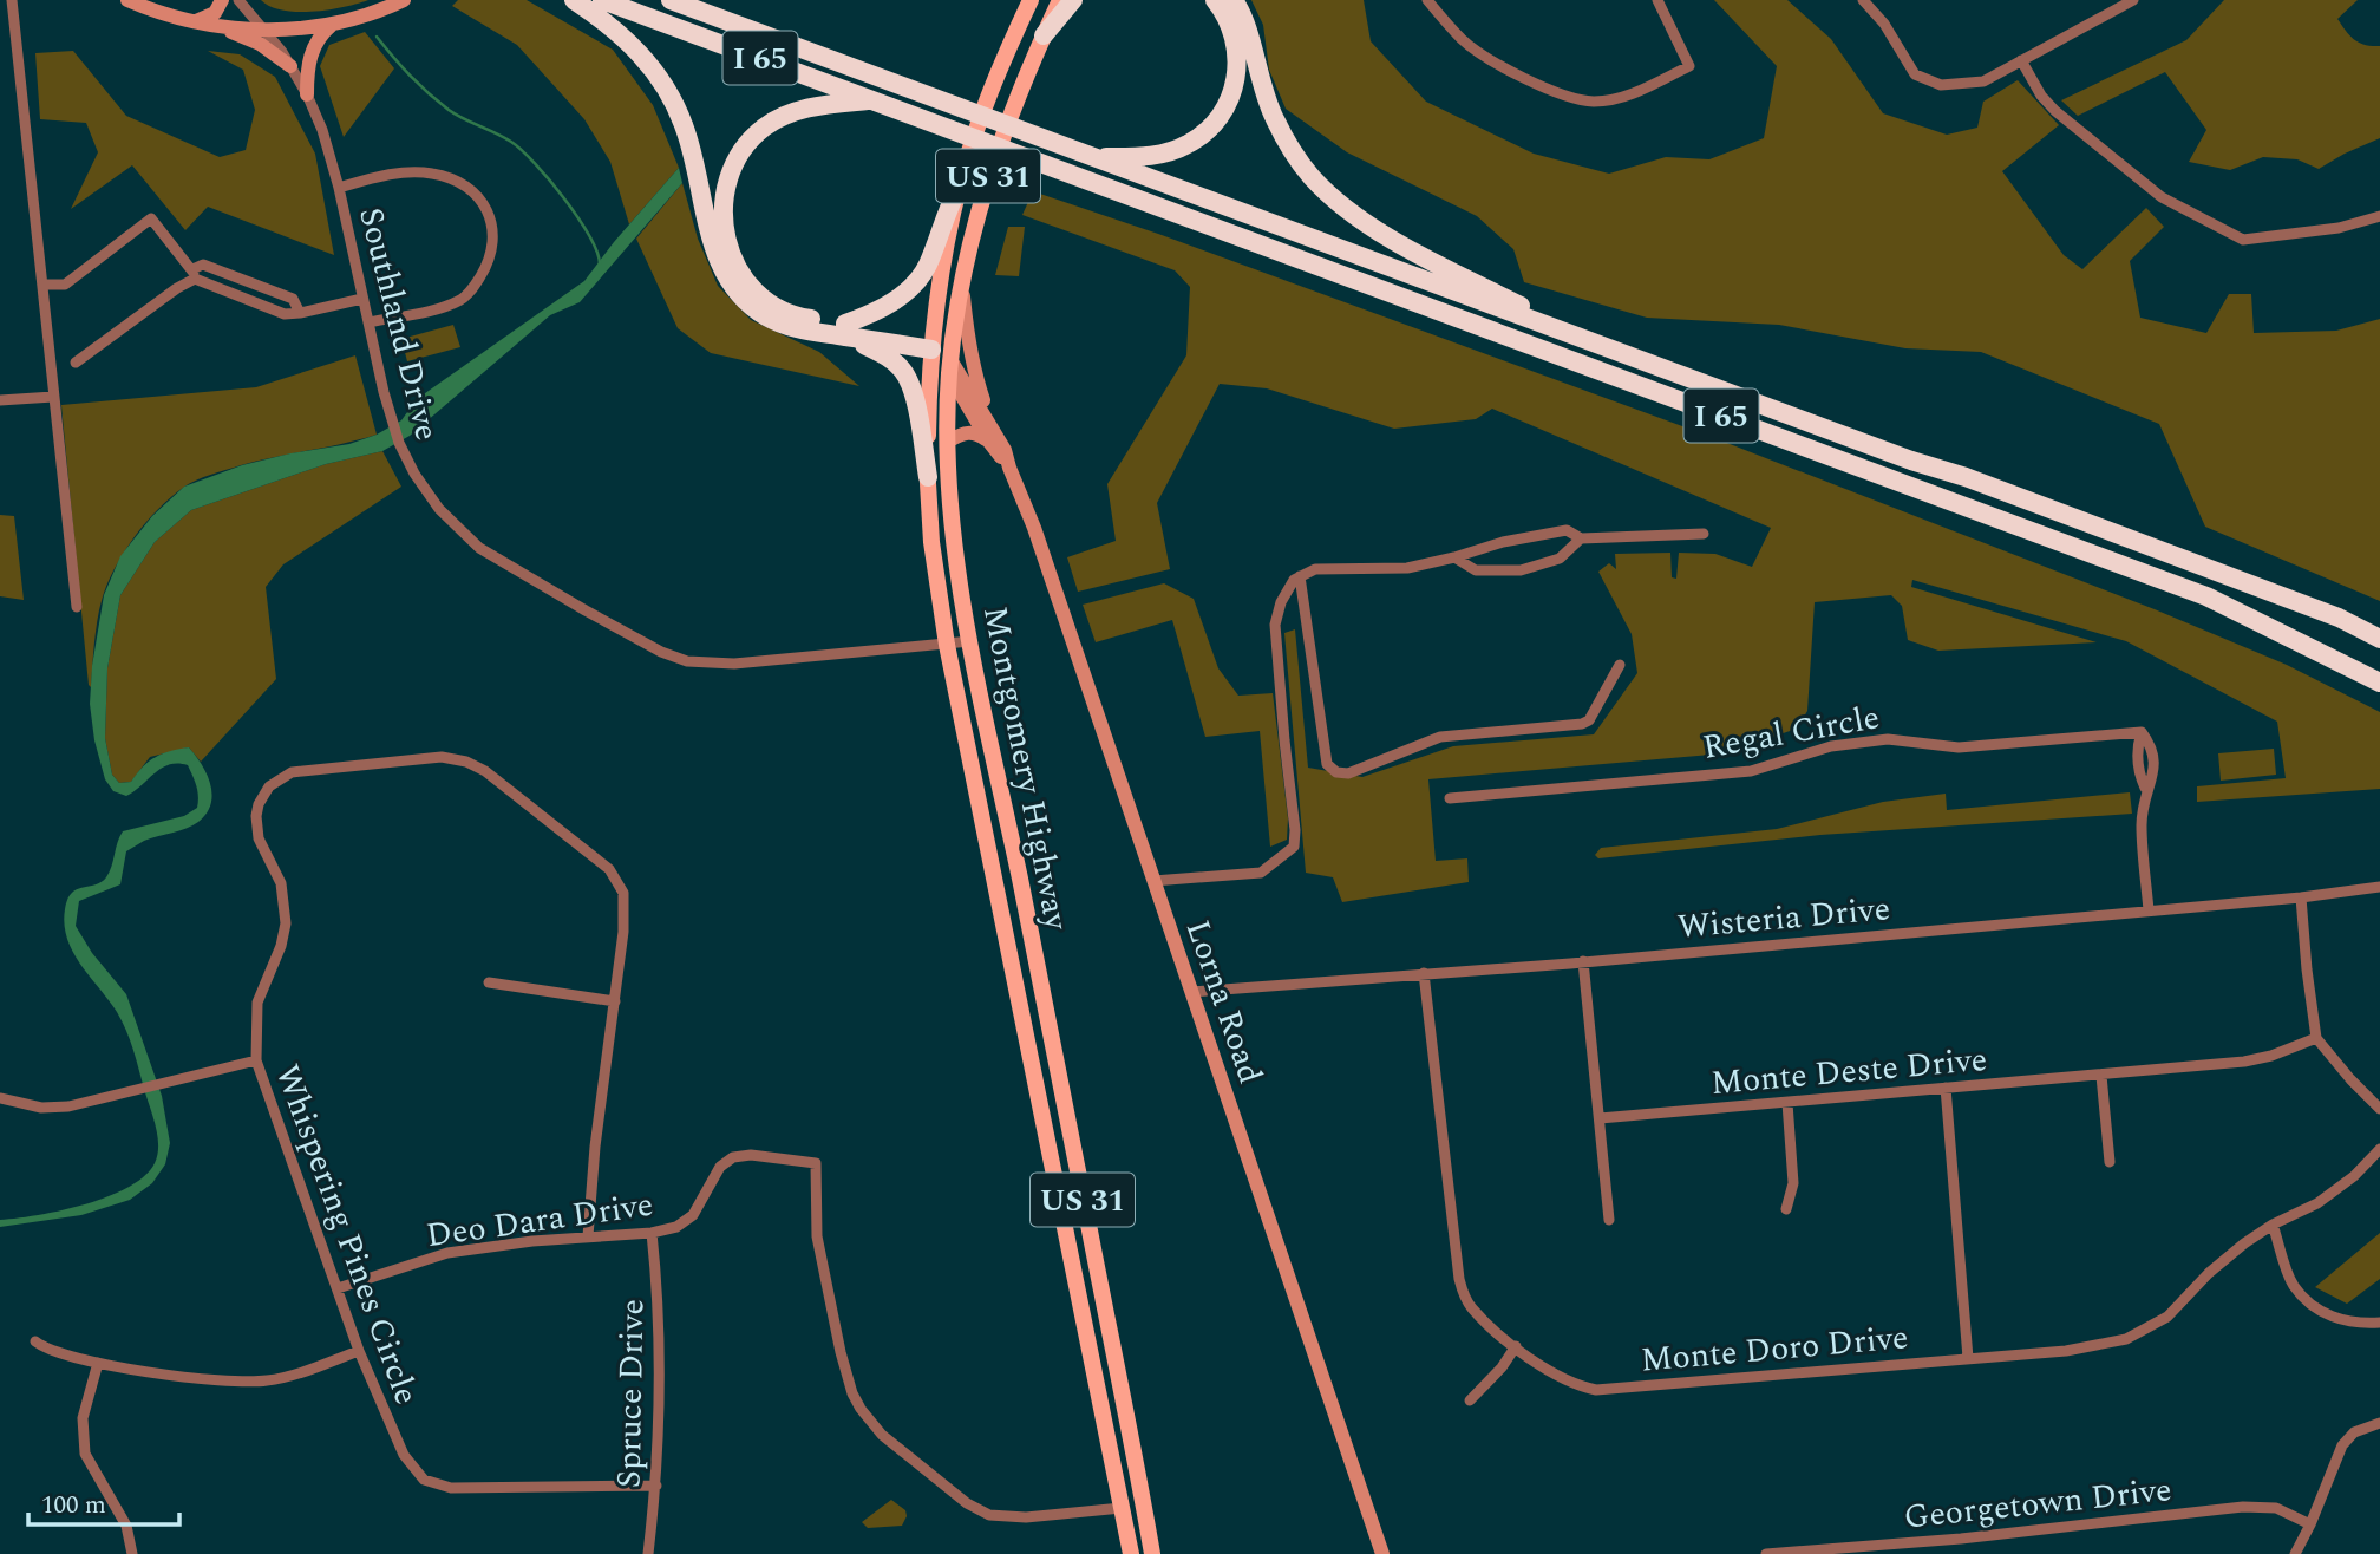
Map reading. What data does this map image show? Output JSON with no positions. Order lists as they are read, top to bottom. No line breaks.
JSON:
{"streets":{"highway":["I 65"],"main road":["US 31","Montgomery Highway"],"street":["Southland Drive","Regal Circle","Wisteria Drive","Lorna Road","Monte Deste Drive","Deo Dara Drive","Whispering Pines Circle","Monte Doro Drive","Spruce Drive","Georgetown Drive"]},"crossings":[["Southland Drive","Montgomery Highway"],["Regal Circle","Wisteria Drive"],["Montgomery Highway","Lorna Road"],["Montgomery Highway","Deo Dara Drive"],["Wisteria Drive","Lorna Road"],["Wisteria Drive","Monte Doro Drive"],["Deo Dara Drive","Whispering Pines Circle"],["Deo Dara Drive","Spruce Drive"],["Whispering Pines Circle","Spruce Drive"]],"scale_bar":"100 m"}
